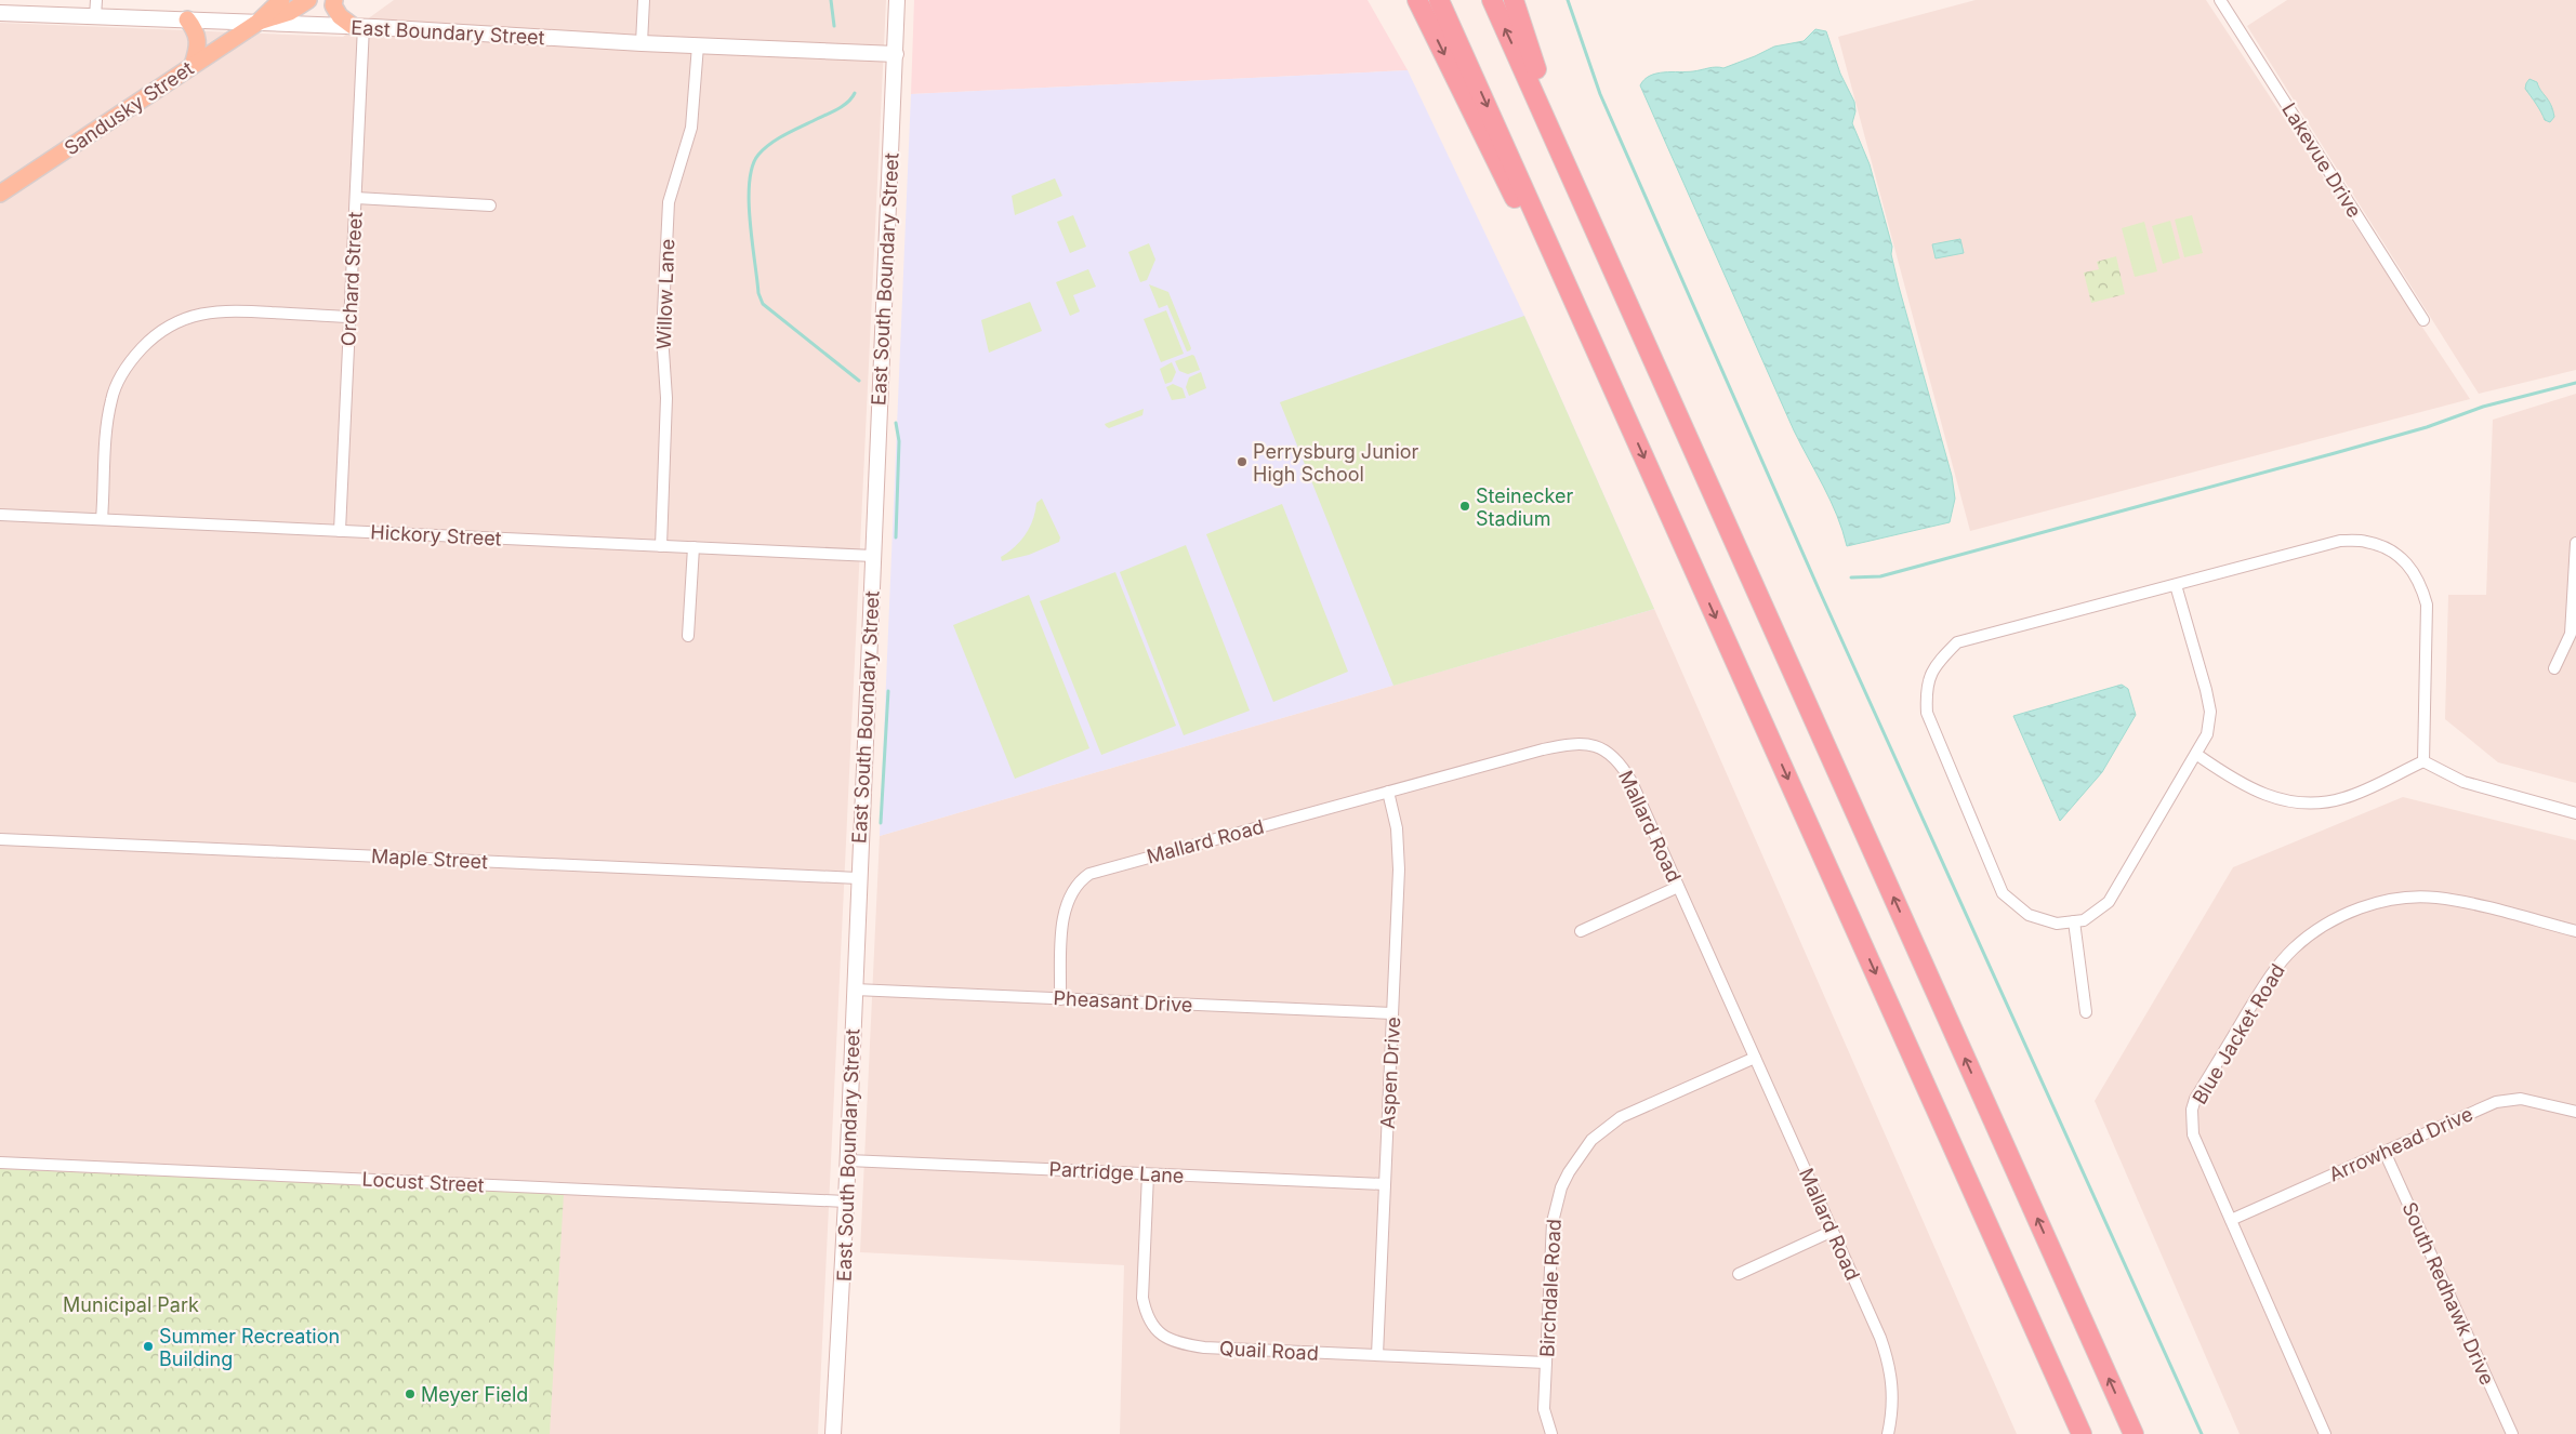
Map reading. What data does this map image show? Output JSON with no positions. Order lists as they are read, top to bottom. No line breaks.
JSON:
{"streets":{"main road":["Sandusky Street"],"street":["East Boundary Street","Lakevue Drive","Orchard Street","East South Boundary Street","Willow Lane","Hickory Street","Mallard Road","Maple Street","Pheasant Drive","Blue Jacket Road","Aspen Drive","Arrowhead Drive","Partridge Lane","Locust Street","Birchdale Road","South Redhawk Drive","Quail Road"]},"crossings":[["East Boundary Street","Sandusky Street"],["East Boundary Street","Orchard Street"],["East Boundary Street","East South Boundary Street"],["East Boundary Street","Willow Lane"],["Orchard Street","Hickory Street"],["East South Boundary Street","Hickory Street"],["East South Boundary Street","Maple Street"],["East South Boundary Street","Pheasant Drive"],["East South Boundary Street","Partridge Lane"],["East South Boundary Street","Locust Street"],["Willow Lane","Hickory Street"],["Mallard Road","Pheasant Drive"],["Mallard Road","Aspen Drive"],["Mallard Road","Birchdale Road"],["Pheasant Drive","Aspen Drive"],["Blue Jacket Road","Arrowhead Drive"],["Aspen Drive","Partridge Lane"],["Aspen Drive","Quail Road"],["Arrowhead Drive","South Redhawk Drive"],["Partridge Lane","Quail Road"],["Birchdale Road","Quail Road"]],"parks":["Municipal Park"],"places":["Perrysburg Junior High School","Steinecker Stadium","Summer Recreation Building","Meyer Field"]}
